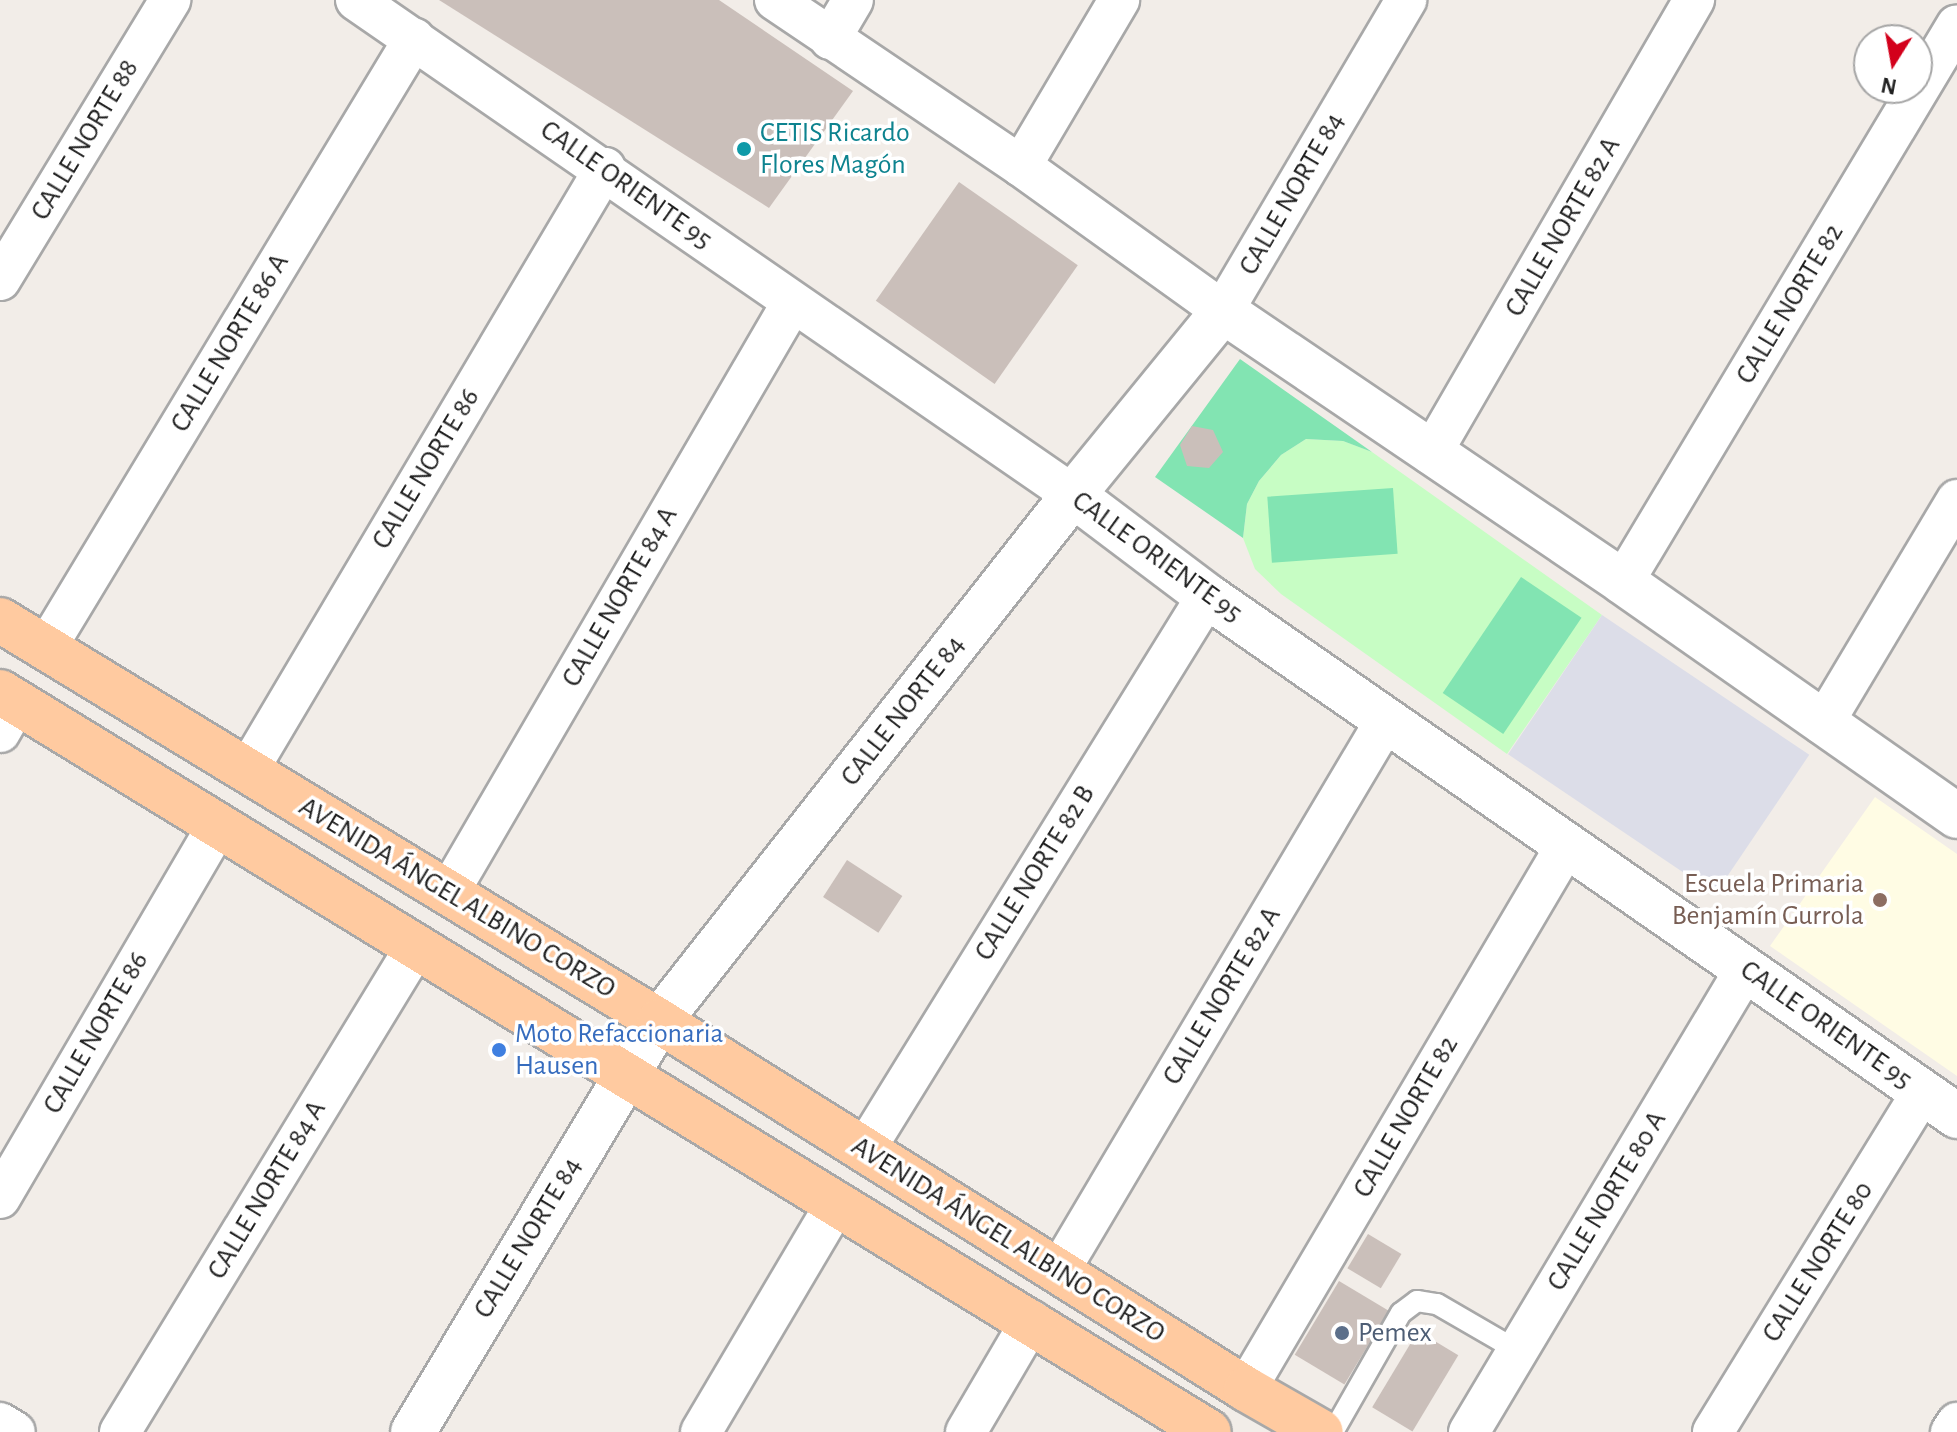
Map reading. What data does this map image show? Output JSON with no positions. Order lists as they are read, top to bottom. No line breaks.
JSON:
{"streets":{"main road":["AVENIDA ÁNGEL ALBINO CORZO"],"street":["CALLE NORTE 88","CALLE ORIENTE 95","CALLE NORTE 84","CALLE NORTE 82 A","CALLE NORTE 82","CALLE NORTE 86 A","CALLE NORTE 86","CALLE NORTE 84 A","CALLE NORTE 82 B","CALLE NORTE 80 A","CALLE NORTE 80"]},"crossings":[["CALLE ORIENTE 95","CALLE NORTE 84"],["CALLE ORIENTE 95","CALLE NORTE 82 A"],["CALLE ORIENTE 95","CALLE NORTE 82"],["CALLE ORIENTE 95","CALLE NORTE 86 A"],["CALLE ORIENTE 95","CALLE NORTE 86"],["CALLE ORIENTE 95","CALLE NORTE 84 A"],["CALLE ORIENTE 95","CALLE NORTE 82 B"],["CALLE ORIENTE 95","CALLE NORTE 80 A"],["CALLE ORIENTE 95","CALLE NORTE 80"],["CALLE NORTE 84","AVENIDA ÁNGEL ALBINO CORZO"],["CALLE NORTE 82 A","AVENIDA ÁNGEL ALBINO CORZO"],["CALLE NORTE 82","AVENIDA ÁNGEL ALBINO CORZO"],["CALLE NORTE 86 A","AVENIDA ÁNGEL ALBINO CORZO"],["CALLE NORTE 86","AVENIDA ÁNGEL ALBINO CORZO"],["CALLE NORTE 84 A","AVENIDA ÁNGEL ALBINO CORZO"],["CALLE NORTE 82 B","AVENIDA ÁNGEL ALBINO CORZO"]],"places":["CETIS Ricardo Flores Magón","Escuela Primaria Benjamín Gurrola","Moto Refaccionaria Hausen","Pemex"],"north":"bottom"}
